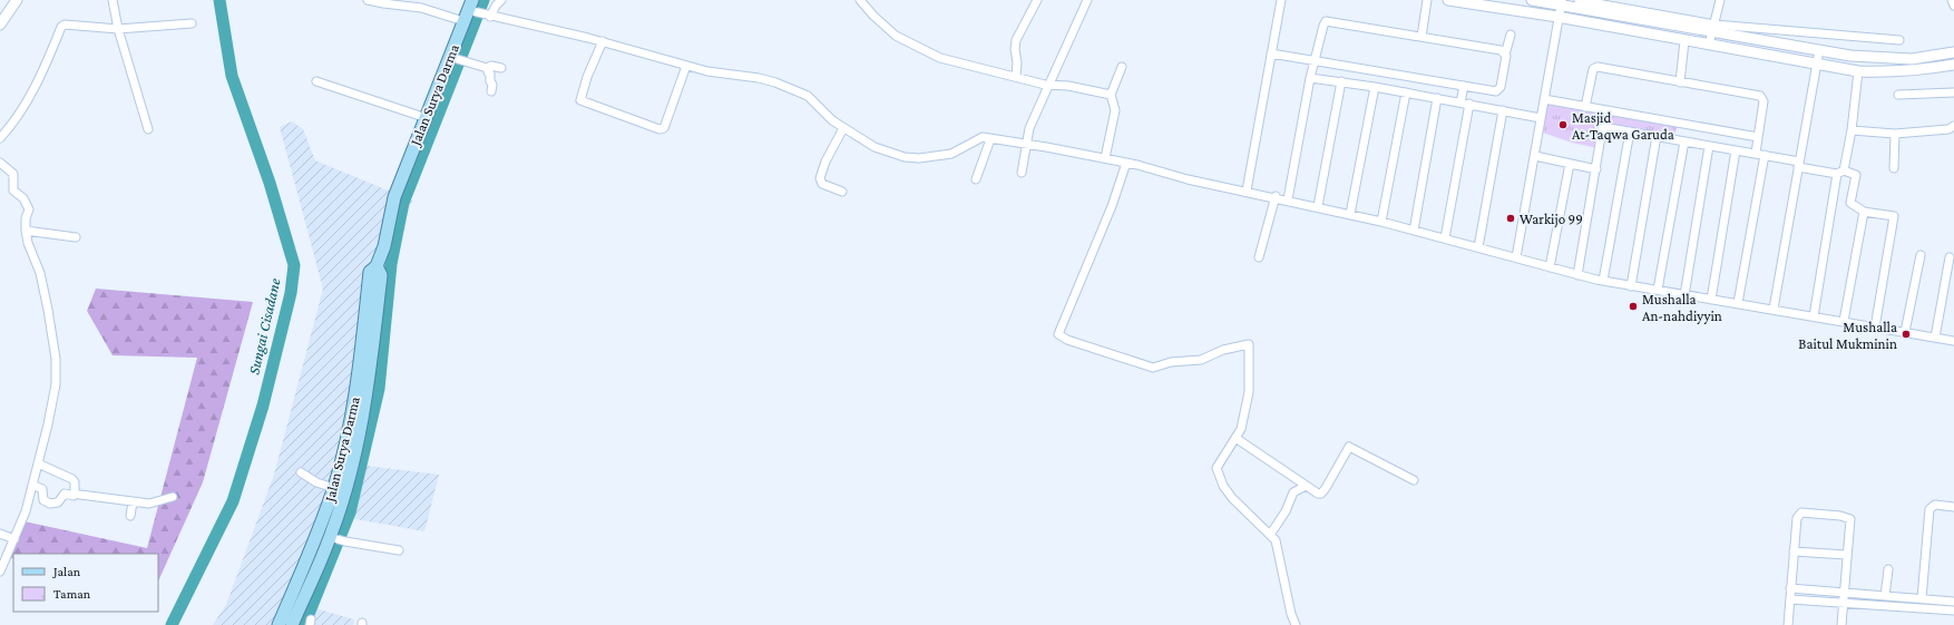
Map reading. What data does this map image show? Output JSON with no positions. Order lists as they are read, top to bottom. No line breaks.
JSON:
{"streets":{"main road":["Jalan Surya Darma"]},"water":["Sungai Cisadane"],"places":["Masjid At-Taqwa Garuda","Warkijo 99","Mushalla An-nahdiyyin","Mushalla Baitul Mukminin"],"legend":["Jalan","Taman"]}
